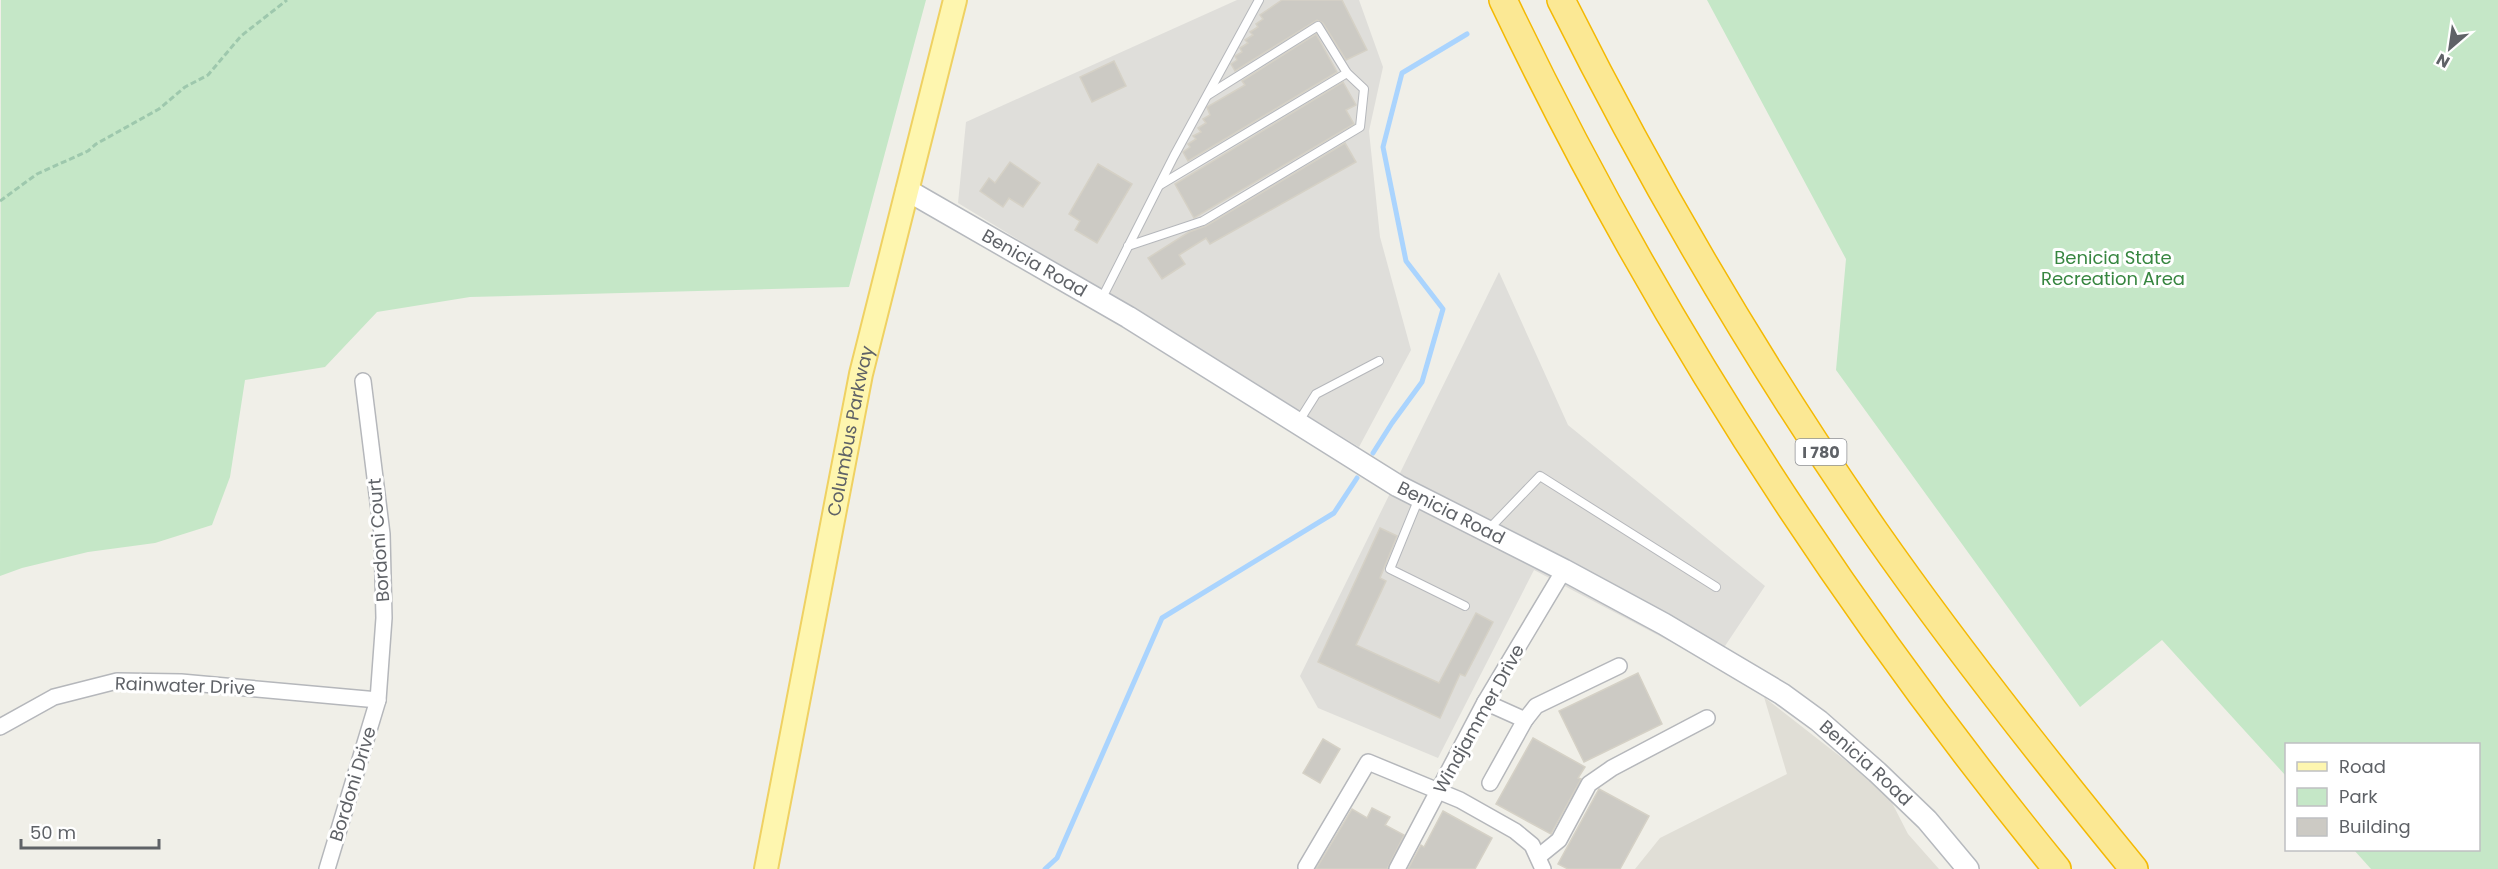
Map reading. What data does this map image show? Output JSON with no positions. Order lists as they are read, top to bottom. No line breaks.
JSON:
{"streets":{"highway":["I 780"],"main road":["Benicia Road","Columbus Parkway"],"street":["Bordoni Court","Rainwater Drive","Windjammer Drive","Bordoni Drive"]},"crossings":[["Benicia Road","Columbus Parkway"],["Benicia Road","Windjammer Drive"],["Bordoni Court","Rainwater Drive"],["Bordoni Court","Bordoni Drive"],["Rainwater Drive","Bordoni Drive"]],"parks":["Benicia State Recreation Area"],"legend":["Road","Park","Building"],"scale_bar":"50 m","north":"bottom left"}
